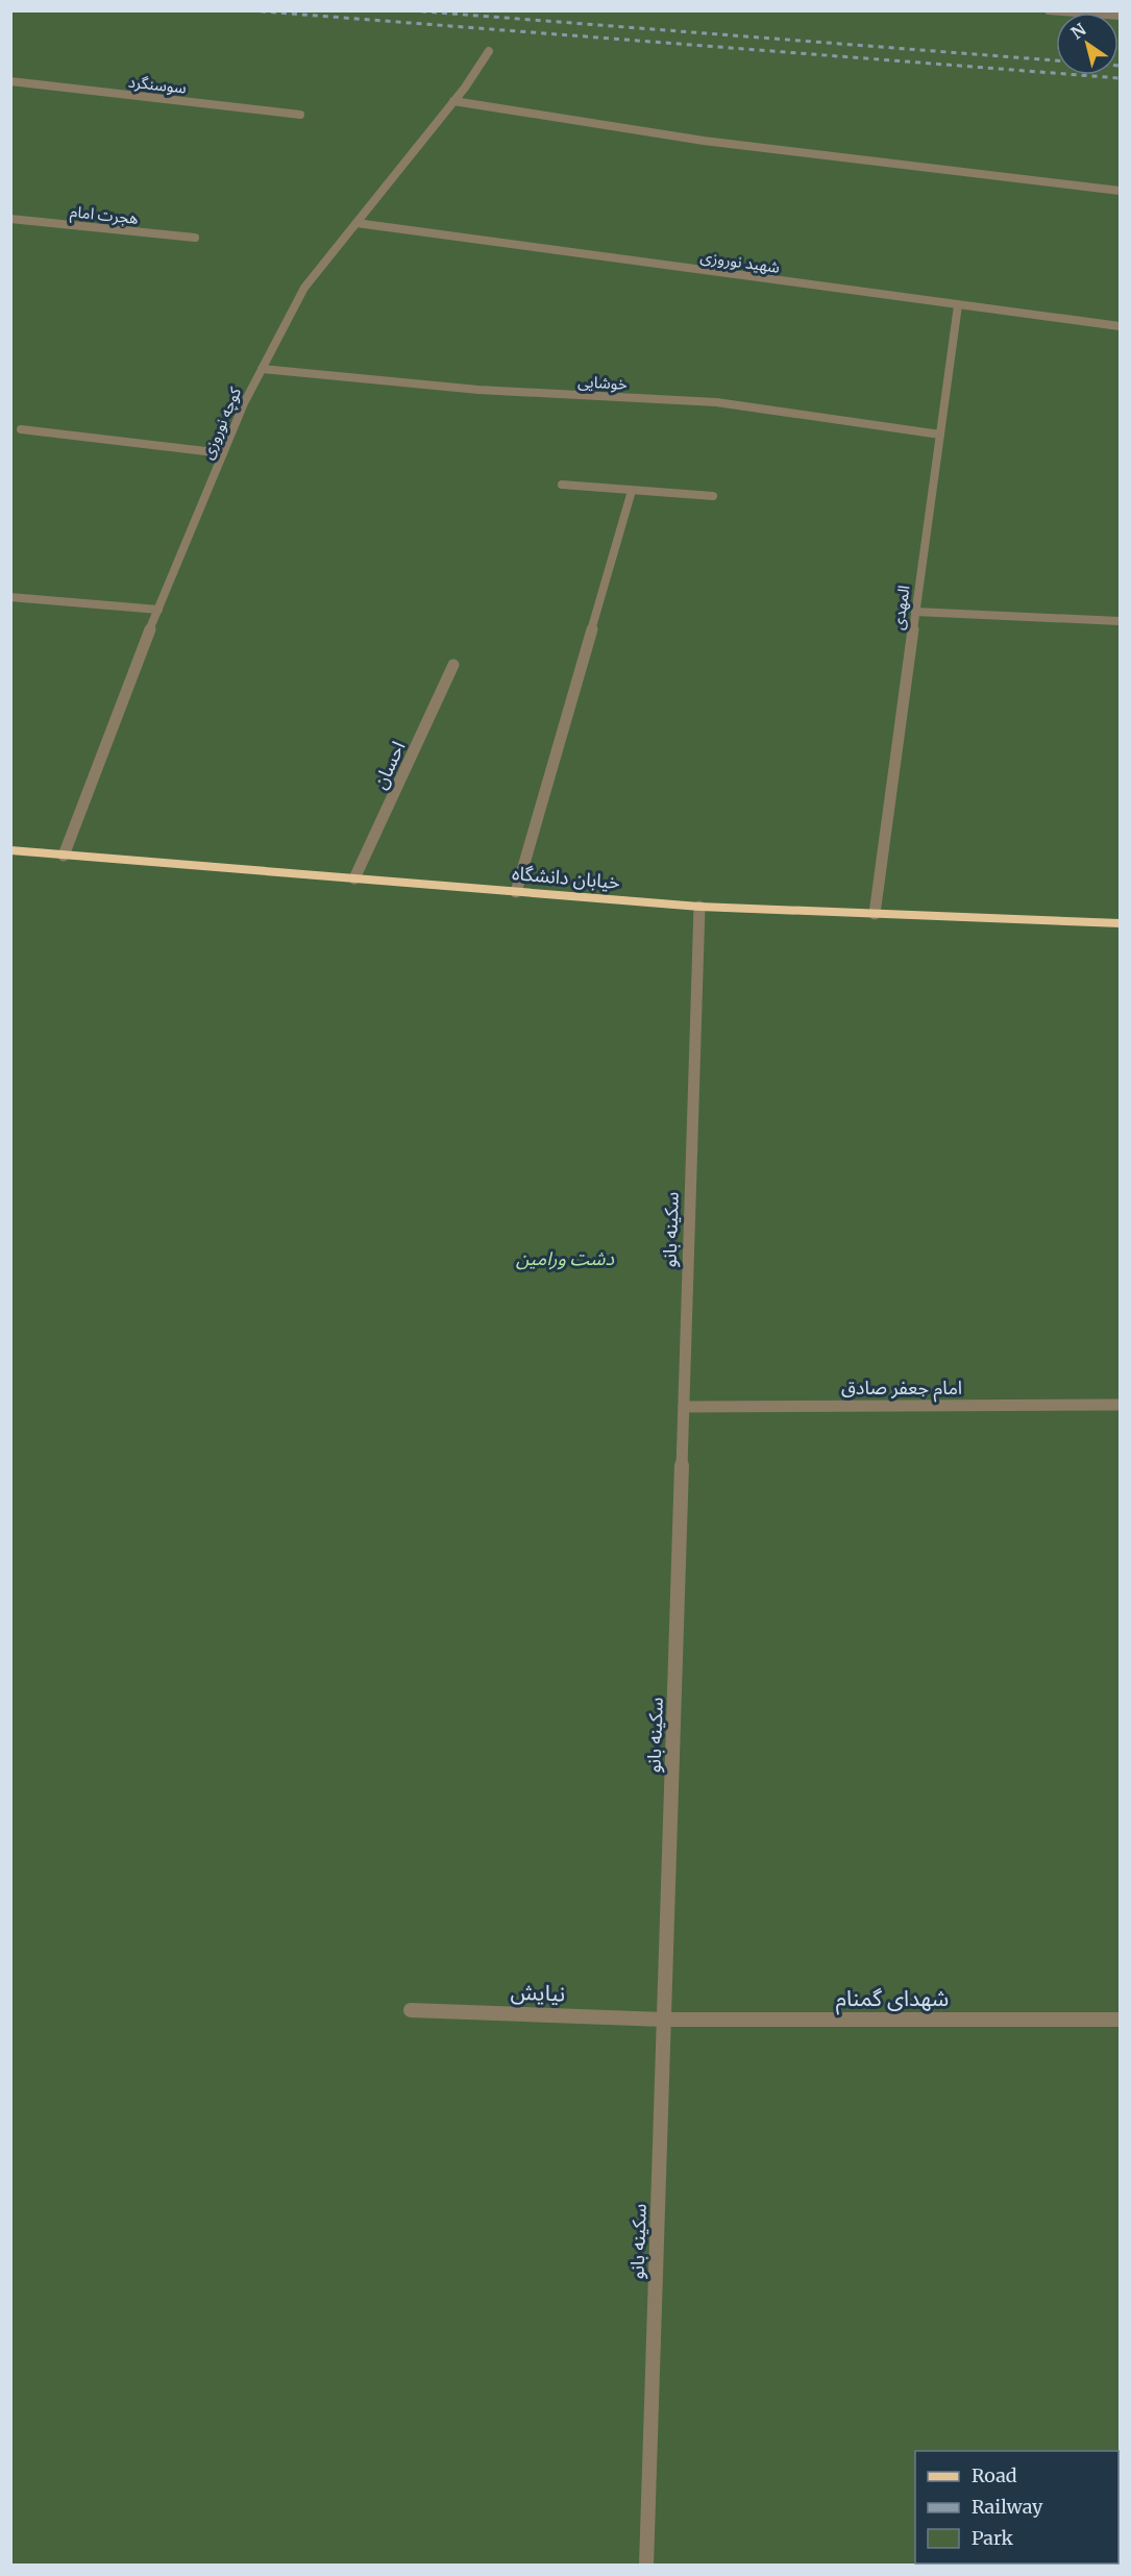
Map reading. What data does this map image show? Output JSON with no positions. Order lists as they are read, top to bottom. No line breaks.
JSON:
{"streets":{"main road":["خیابان دانشگاه"],"street":["سوسنگرد","هجرت امام","شهید نوروزی","خوشایی","کوچه نوروزی","المهدی","احسان","سکینه بانو","امام جعفر صادق","نیایش","شهدای گمنام"]},"crossings":[["شهید نوروزی","کوچه نوروزی"],["شهید نوروزی","المهدی"],["خوشایی","کوچه نوروزی"],["خوشایی","المهدی"],["کوچه نوروزی","خیابان دانشگاه"],["المهدی","خیابان دانشگاه"],["احسان","خیابان دانشگاه"],["خیابان دانشگاه","سکینه بانو"],["سکینه بانو","امام جعفر صادق"],["سکینه بانو","نیایش"],["سکینه بانو","شهدای گمنام"],["نیایش","شهدای گمنام"]],"parks":["دشت ورامین"],"legend":["Road","Railway","Park"],"north":"top left"}
